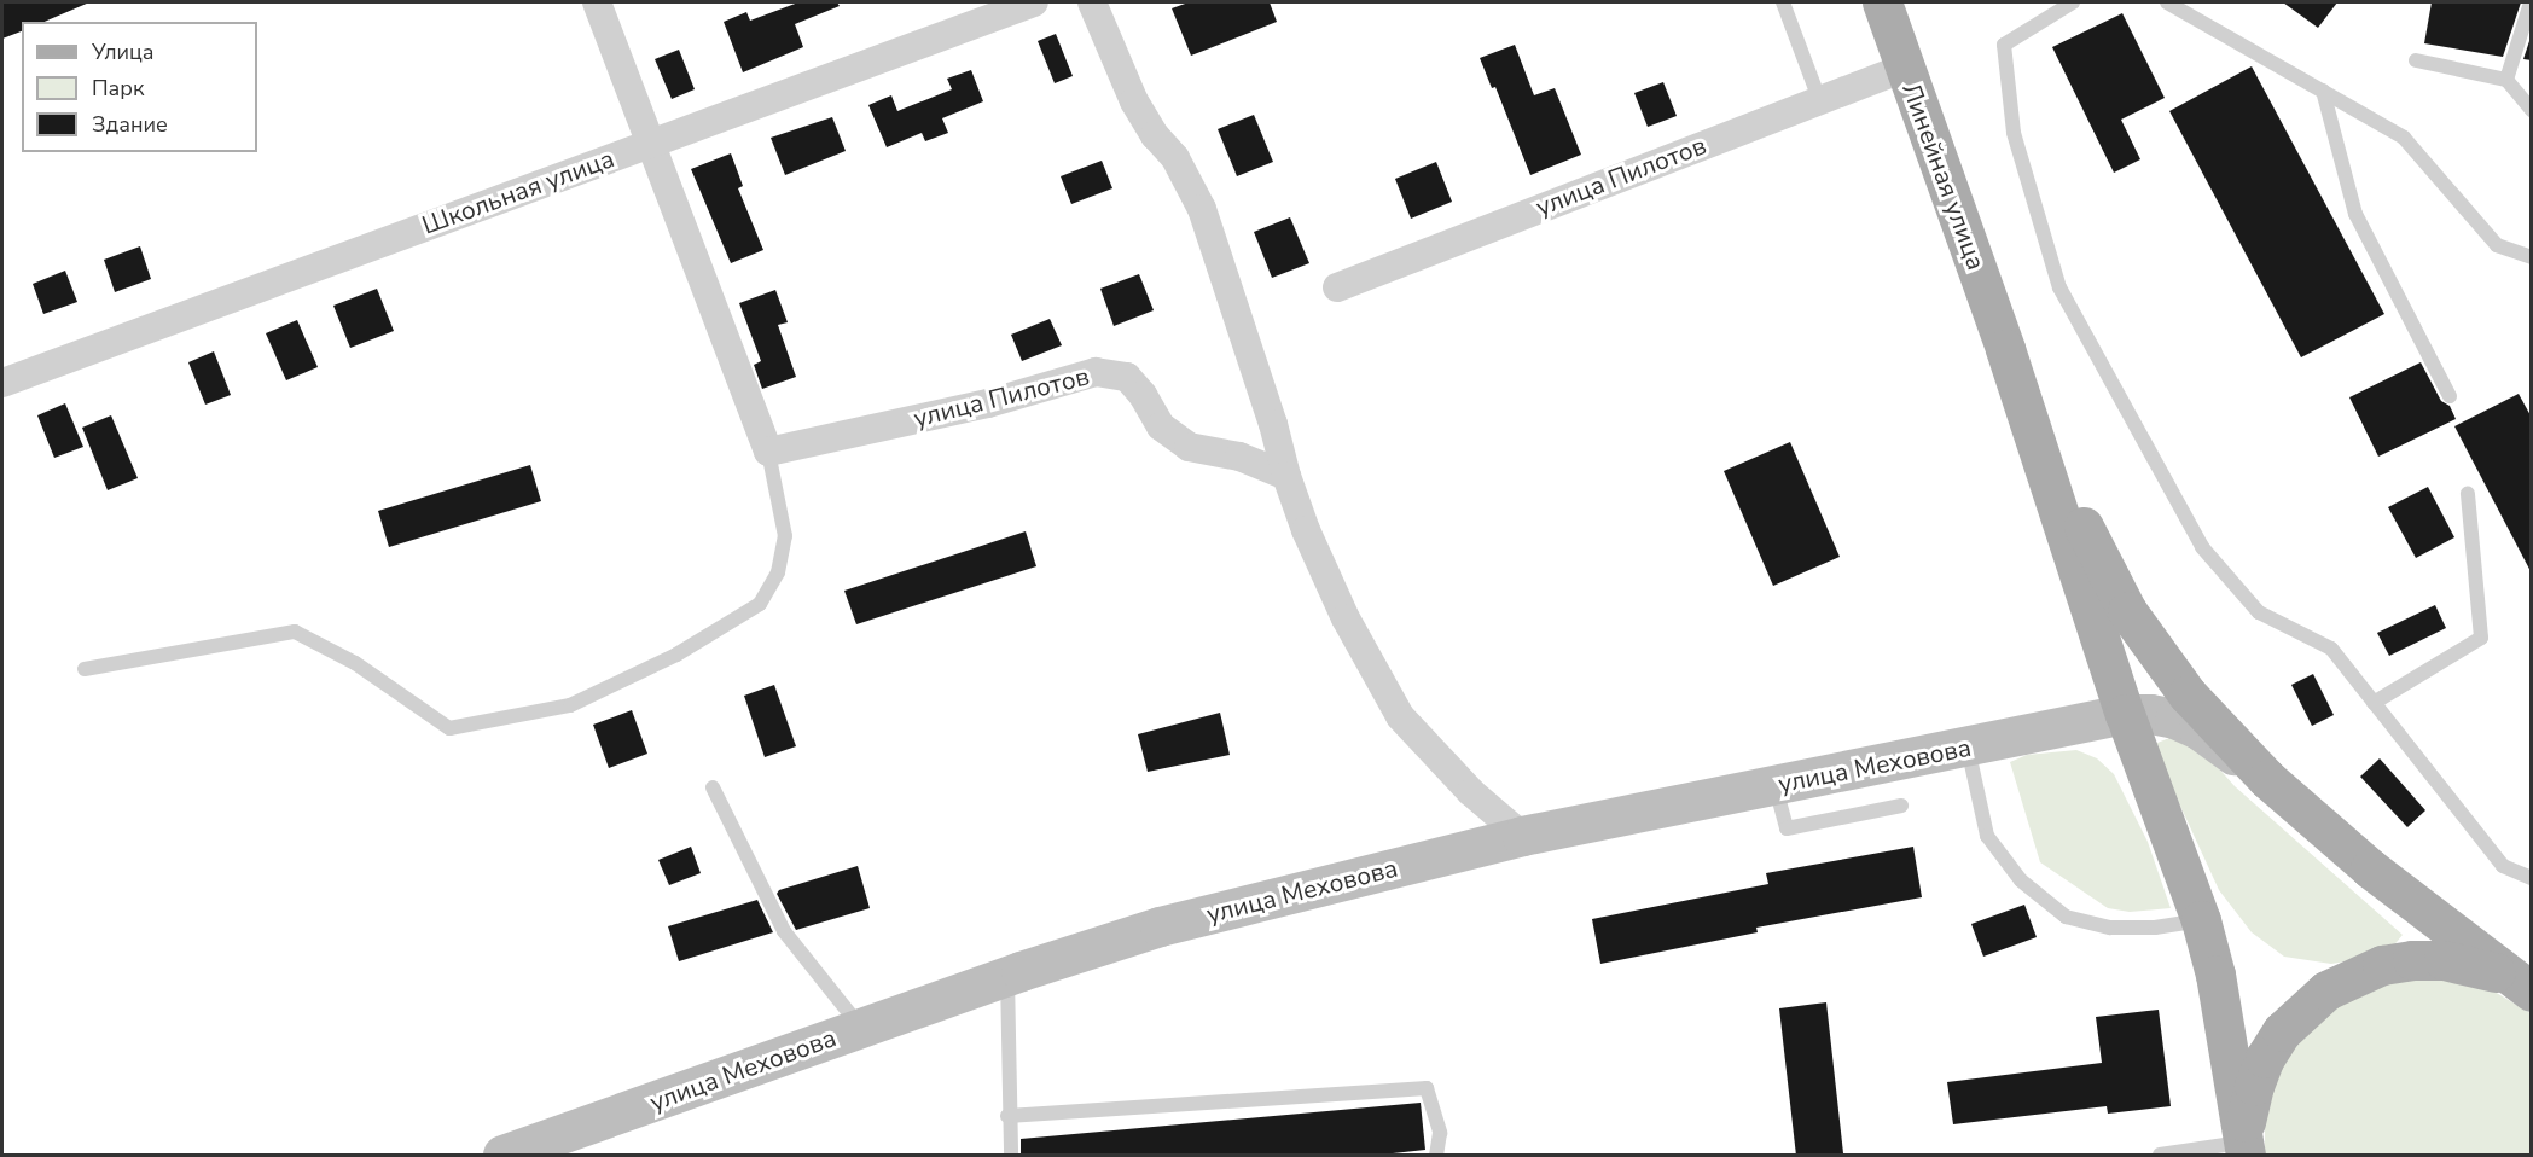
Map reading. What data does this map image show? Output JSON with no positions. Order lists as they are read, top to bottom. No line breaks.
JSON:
{"streets":{"main road":["Линейная улица"],"street":["улица Пилотов","Школьная улица","улица Меховова"]},"crossings":[["улица Пилотов","Линейная улица"]],"legend":["Улица","Парк","Здание"]}
